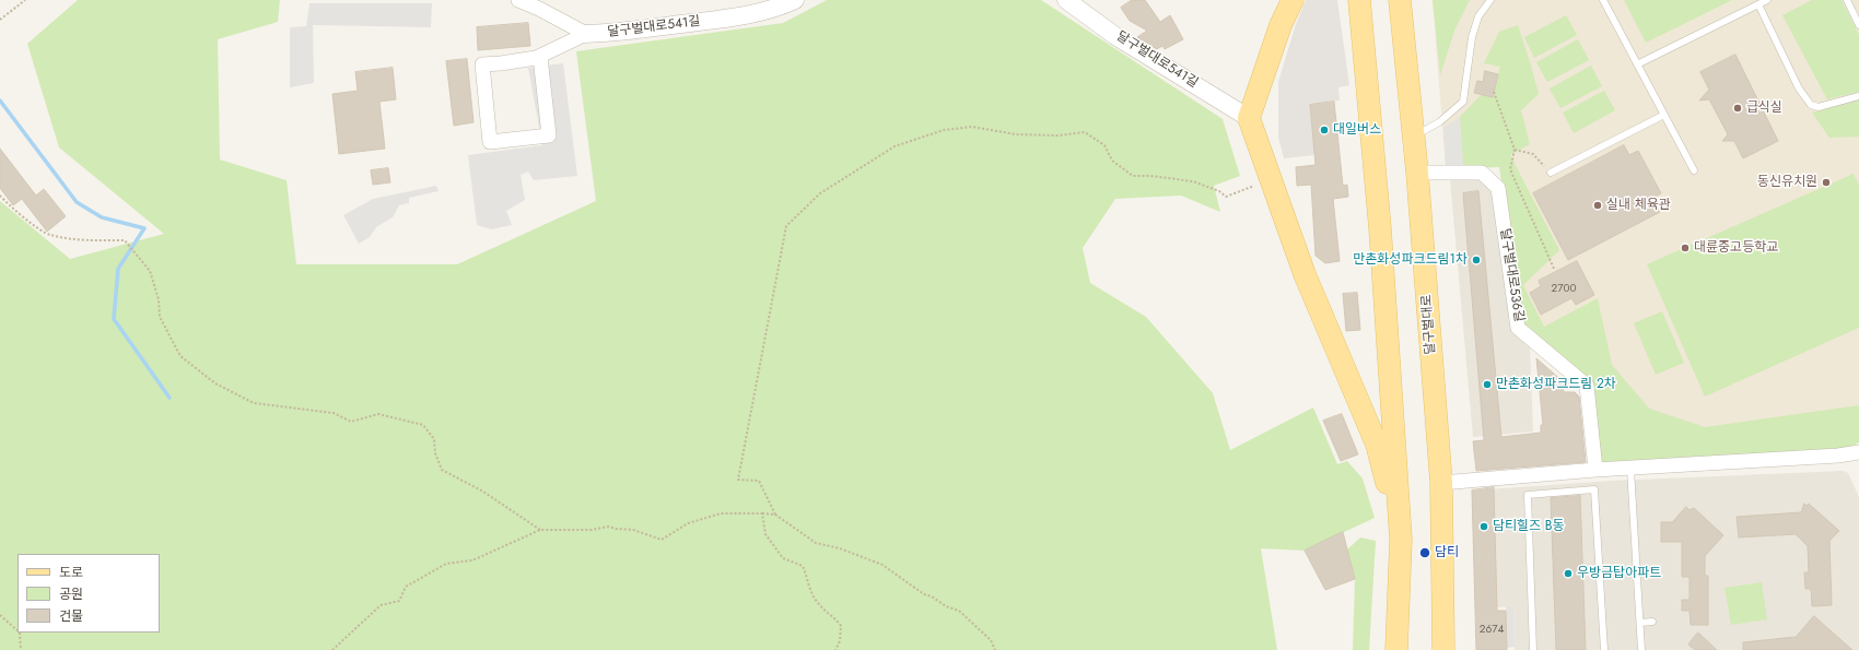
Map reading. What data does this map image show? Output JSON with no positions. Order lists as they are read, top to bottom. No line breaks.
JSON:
{"streets":{"main road":["달구벌대로"],"street":["달구벌대로541길","달구벌대로536길"]},"crossings":[["달구벌대로536길","달구벌대로"]],"places":["급식실","대일버스","동신유치원","실내 체육관","대륜중고등학교","만촌화성파크드림1차","만촌화성파크드림 2차","담티힐즈 B동","담티","우방금탑아파트"],"house_numbers":["2700","2674"],"legend":["도로","공원","건물"]}
